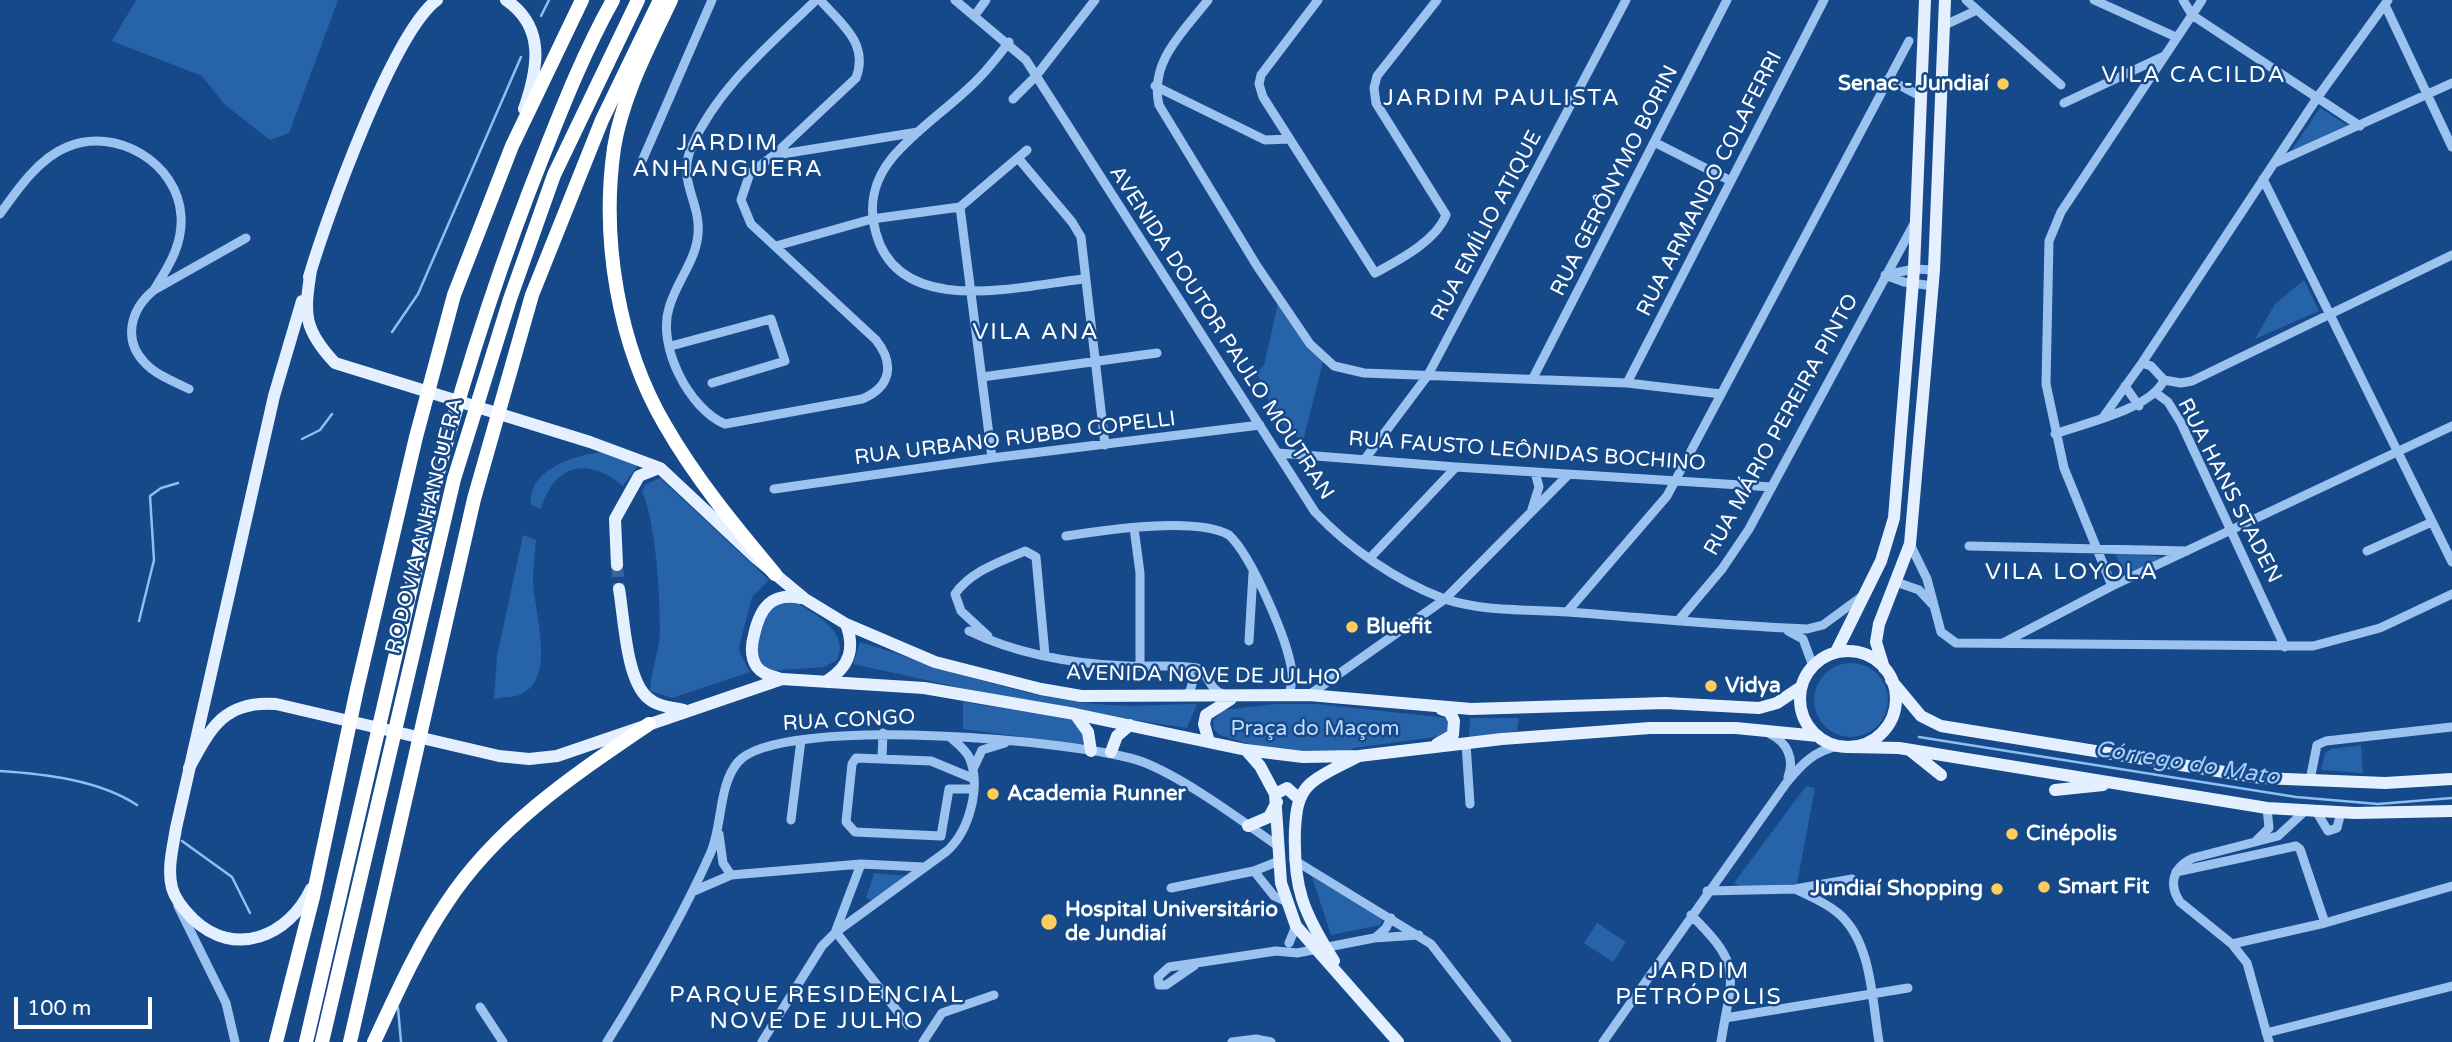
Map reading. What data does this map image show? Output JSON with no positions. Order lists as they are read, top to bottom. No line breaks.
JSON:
{"streets":{"highway":["RODOVIA ANHANGUERA"],"main road":["AVENIDA NOVE DE JULHO"],"street":["RUA GERÔNYMO BORIN","RUA ARMANDO COLAFERRI","RUA EMÍLIO ATIQUE","AVENIDA DOUTOR PAULO MOUTRAN","RUA MÁRIO PEREIRA PINTO","RUA URBANO RUBBO COPELLI","RUA FAUSTO LEÔNIDAS BOCHINO","RUA HANS STADEN","RUA CONGO"]},"crossings":[["RUA EMÍLIO ATIQUE","RUA FAUSTO LEÔNIDAS BOCHINO"],["AVENIDA DOUTOR PAULO MOUTRAN","RUA MÁRIO PEREIRA PINTO"],["AVENIDA DOUTOR PAULO MOUTRAN","RUA URBANO RUBBO COPELLI"],["AVENIDA DOUTOR PAULO MOUTRAN","RUA FAUSTO LEÔNIDAS BOCHINO"],["RUA MÁRIO PEREIRA PINTO","RUA FAUSTO LEÔNIDAS BOCHINO"]],"districts":["VILA CACILDA","JARDIM PAULISTA","JARDIM ANHANGUERA","VILA ANA","VILA LOYOLA","JARDIM PETRÓPOLIS","PARQUE RESIDENCIAL NOVE DE JULHO"],"water":["Córrego do Mato"],"parks":["Praça do Maçom"],"places":["Senac - Jundiaí","Bluefit","Vidya","Academia Runner","Cinépolis","Smart Fit","Jundiaí Shopping","Hospital Universitário de Jundiaí"],"scale_bar":"100 m"}
